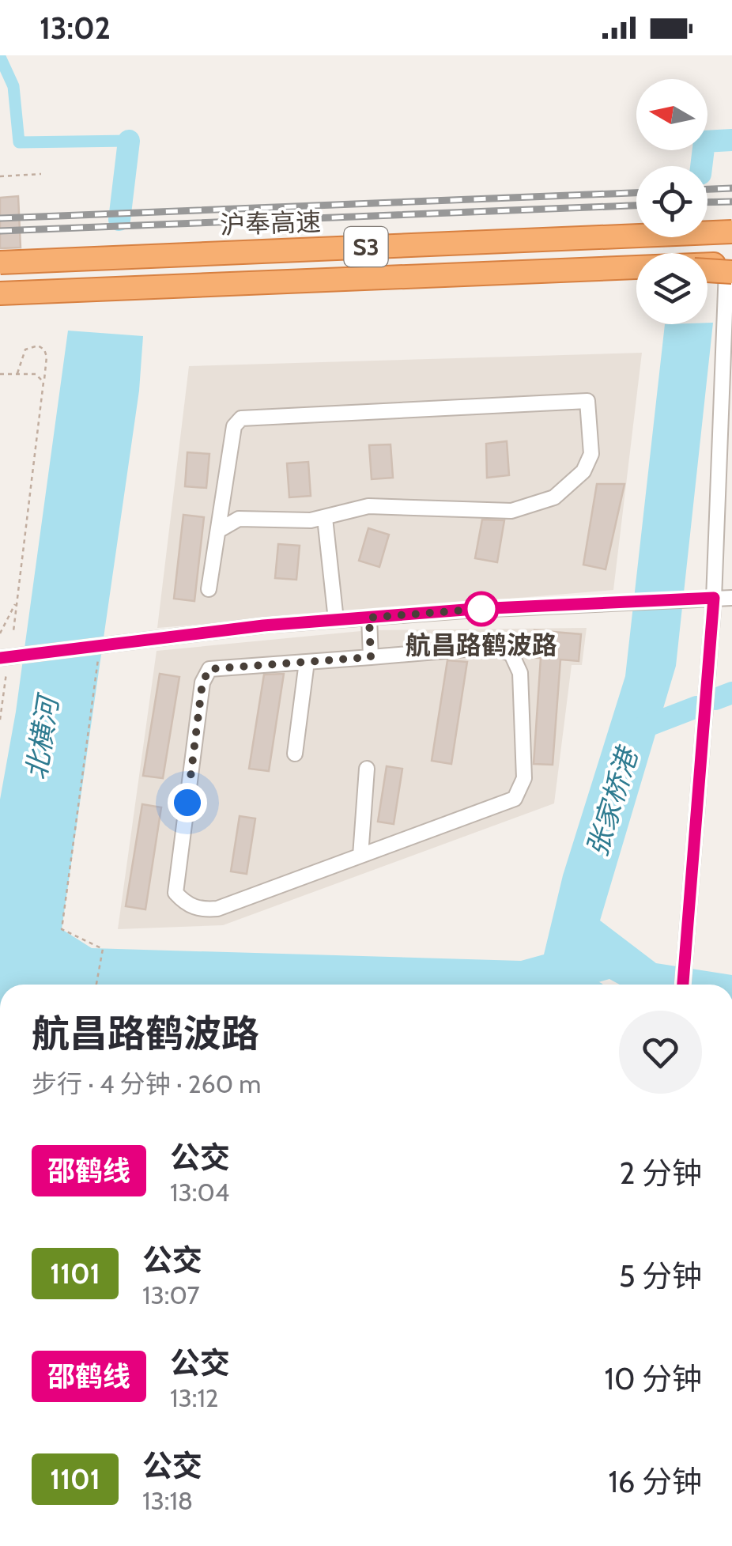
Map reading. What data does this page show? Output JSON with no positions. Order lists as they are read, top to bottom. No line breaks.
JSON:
{"streets":{"highway":["沪奉高速","S3"]},"water":["北横河","张家桥港"],"places":["航昌路鹤波路"],"lines":["bus line 邵鹤线"],"north":"left","page":{"status":"13:02","heading":["航昌路鹤波路","步行 · 4 分钟 · 260 m"],"list":[{"mark":"邵鹤线","name":"公交","note":"13:04","value":"2 分钟"},{"mark":"1101","name":"公交","note":"13:07","value":"5 分钟"},{"mark":"邵鹤线","name":"公交","note":"13:12","value":"10 分钟"},{"mark":"1101","name":"公交","note":"13:18","value":"16 分钟"}]}}
